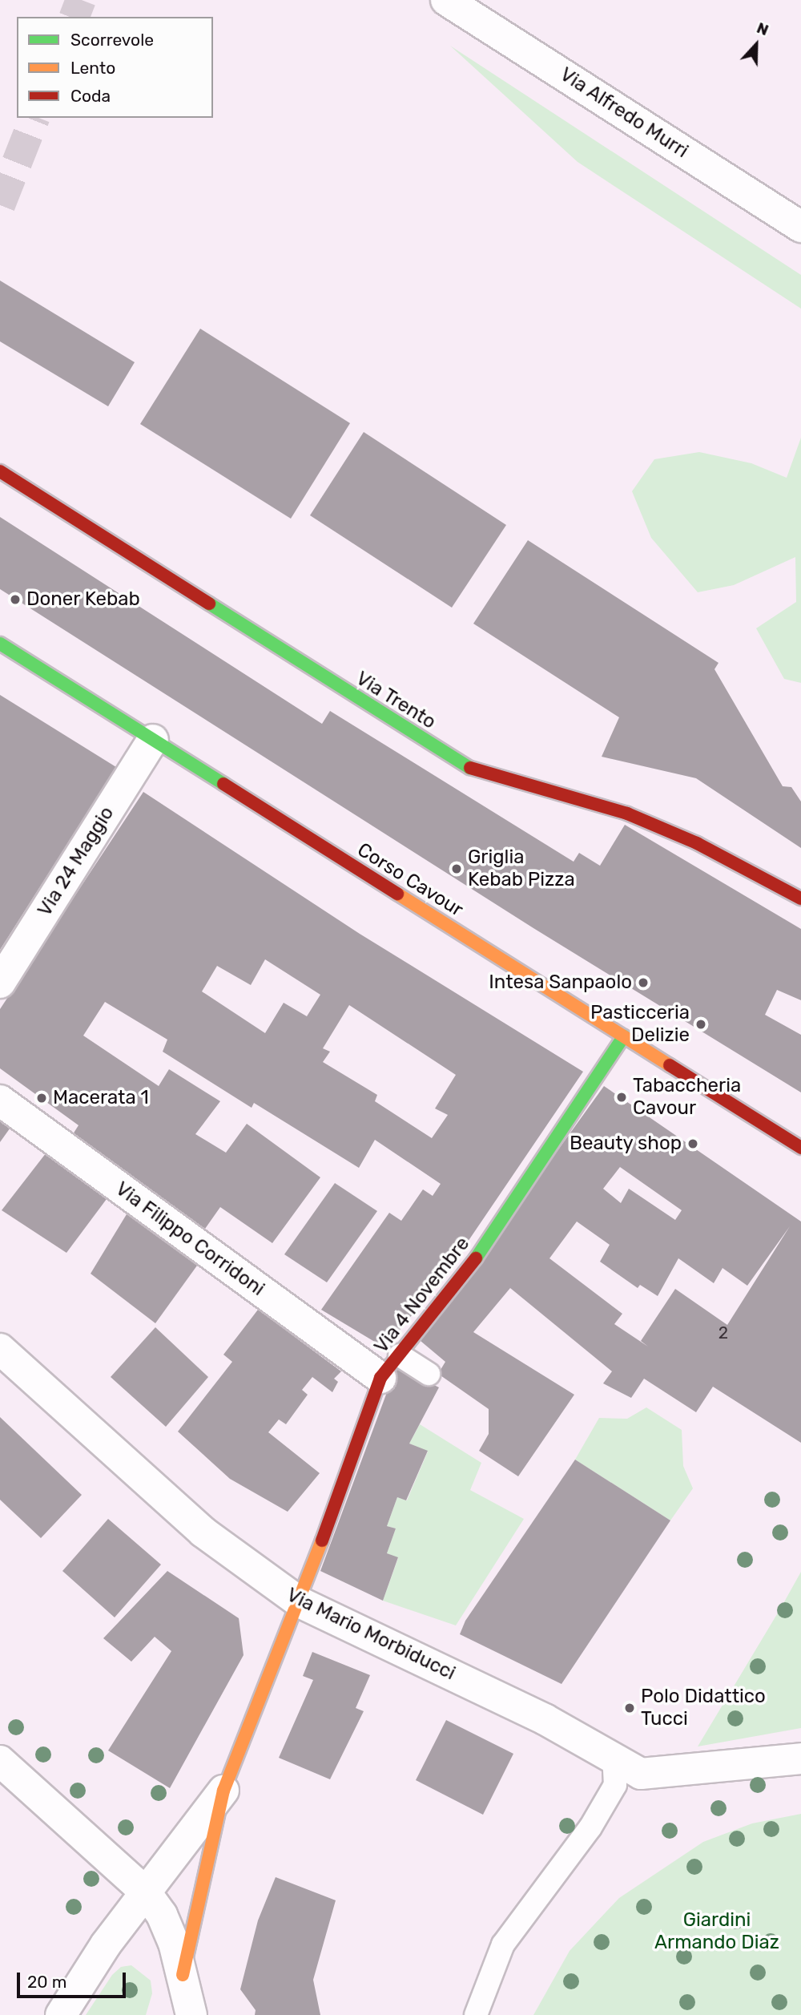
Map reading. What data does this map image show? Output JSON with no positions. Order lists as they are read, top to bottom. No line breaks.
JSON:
{"streets":{"main road":["Via Trento","Corso Cavour","Via 4 Novembre"],"street":["Via Alfredo Murri","Via 24 Maggio","Via Filippo Corridoni","Via Mario Morbiducci"]},"crossings":[["Via 24 Maggio","Corso Cavour"],["Corso Cavour","Via 4 Novembre"],["Via Filippo Corridoni","Via 4 Novembre"],["Via 4 Novembre","Via Mario Morbiducci"]],"parks":["Giardini Armando Diaz"],"places":["Doner Kebab","Griglia Kebab Pizza","Intesa Sanpaolo","Pasticceria Delizie","Tabaccheria Cavour","Macerata 1","Beauty shop","Polo Didattico Tucci"],"house_numbers":["2"],"legend":["Scorrevole","Lento","Coda"],"scale_bar":"20 m","north":"top"}
